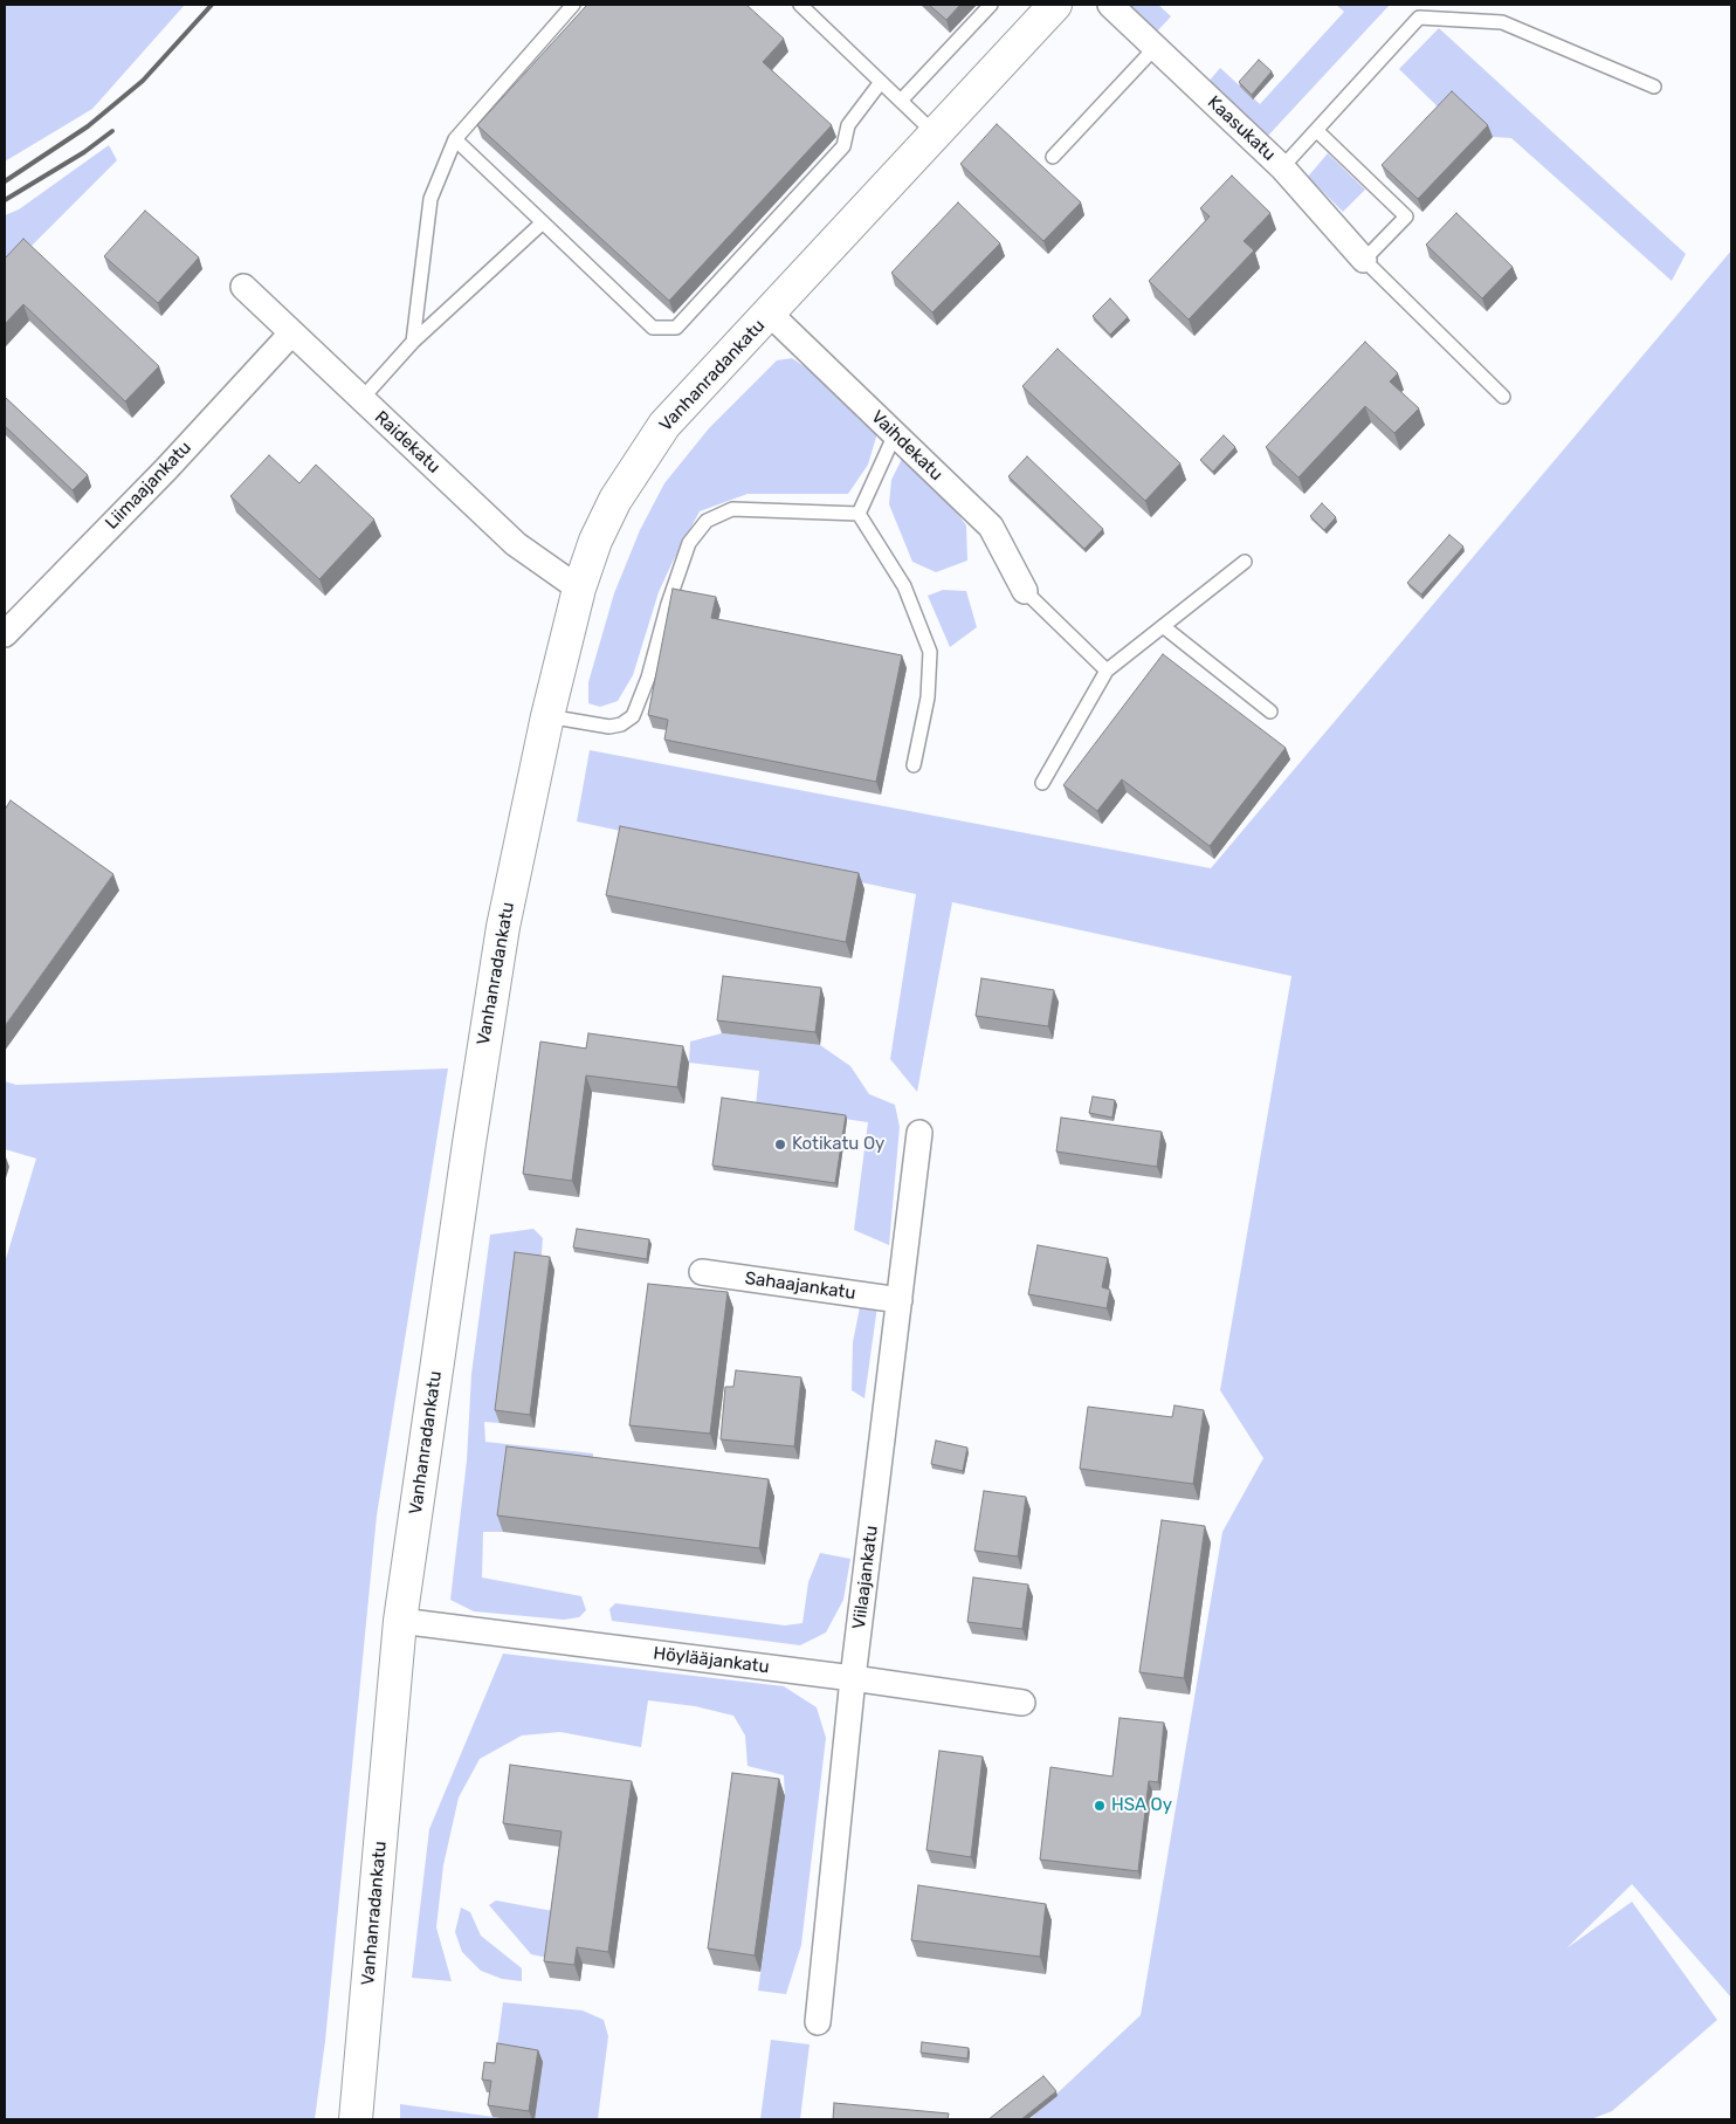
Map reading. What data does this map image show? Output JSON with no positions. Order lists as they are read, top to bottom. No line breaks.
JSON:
{"streets":{"street":["Kaasukatu","Vanhanradankatu","Raidekatu","Vaihdekatu","Liimaajankatu","Sahaajankatu","Viilaajankatu","Höylääjankatu"]},"crossings":[["Vanhanradankatu","Raidekatu"],["Vanhanradankatu","Vaihdekatu"],["Vanhanradankatu","Höylääjankatu"],["Raidekatu","Liimaajankatu"],["Sahaajankatu","Viilaajankatu"],["Viilaajankatu","Höylääjankatu"]],"places":["Kotikatu Oy","HSA Oy"]}
